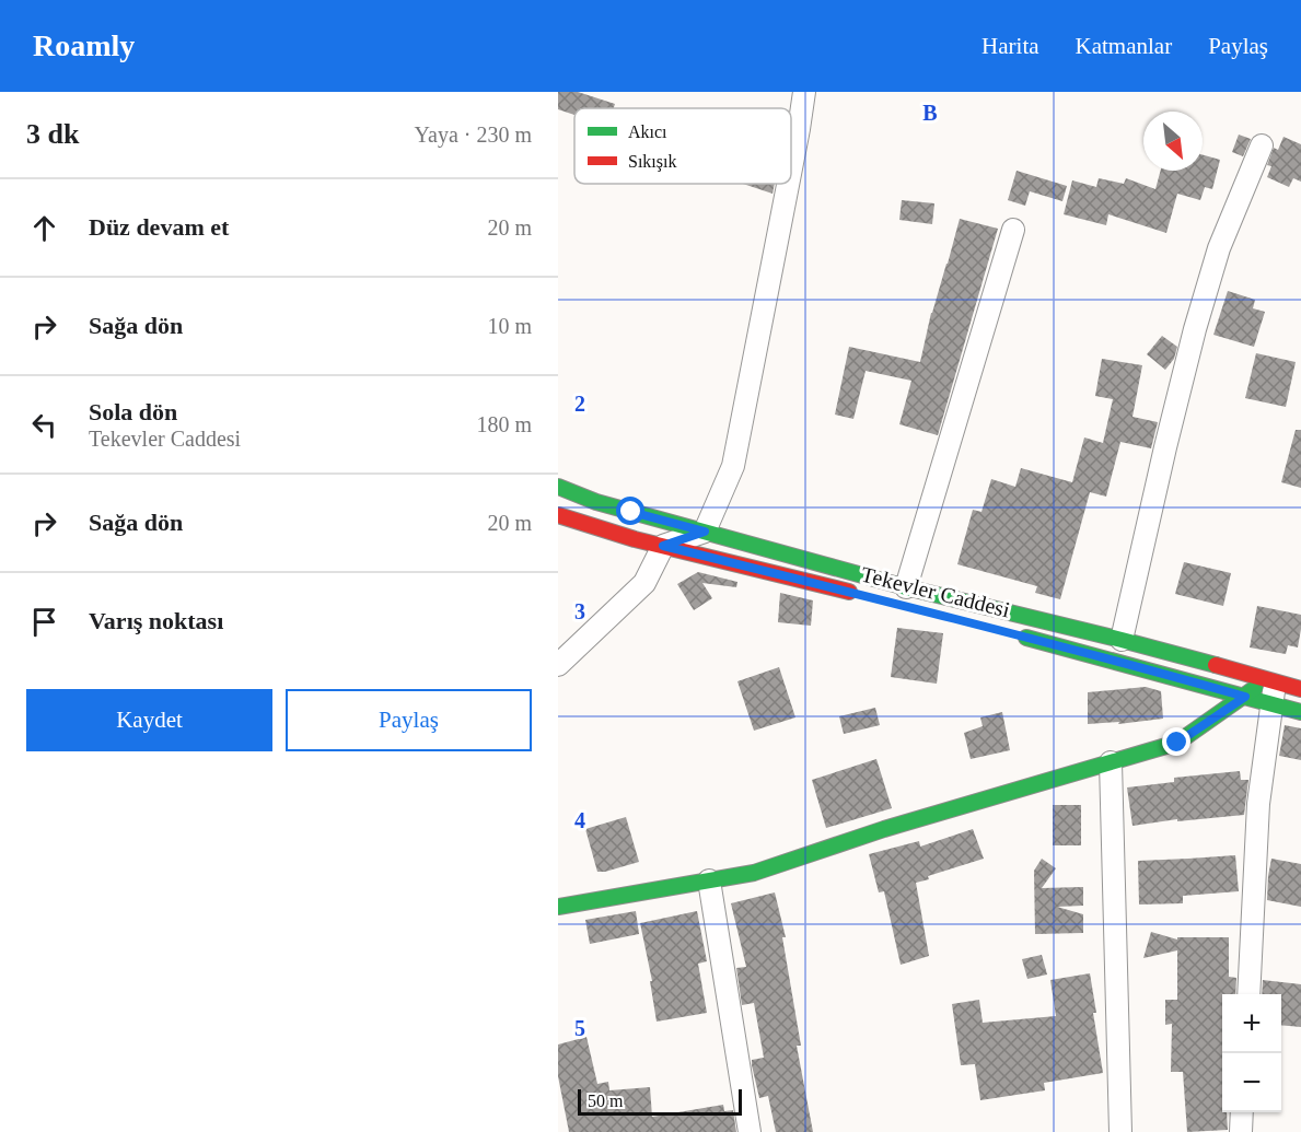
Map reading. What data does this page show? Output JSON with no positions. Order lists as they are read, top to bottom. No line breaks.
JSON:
{"streets":{"street":["Tekevler Caddesi"]},"legend":["Akıcı","Sıkışık"],"scale_bar":"50 m","north":"bottom right","page":{"header":"Roamly","nav":["Harita","Katmanlar","Paylaş"],"heading":["3 dk","Yaya · 230 m"],"list":[["Düz devam et","20 m"],["Sağa dön","10 m"],["Sola dön","Tekevler Caddesi","180 m"],["Sağa dön","20 m"],"Varış noktası"],"buttons":["Kaydet","Paylaş"],"map_buttons":["+","−"],"scale":"50 m"},"grid":{"columns":["B"],"rows":["2","3","4","5"]}}
